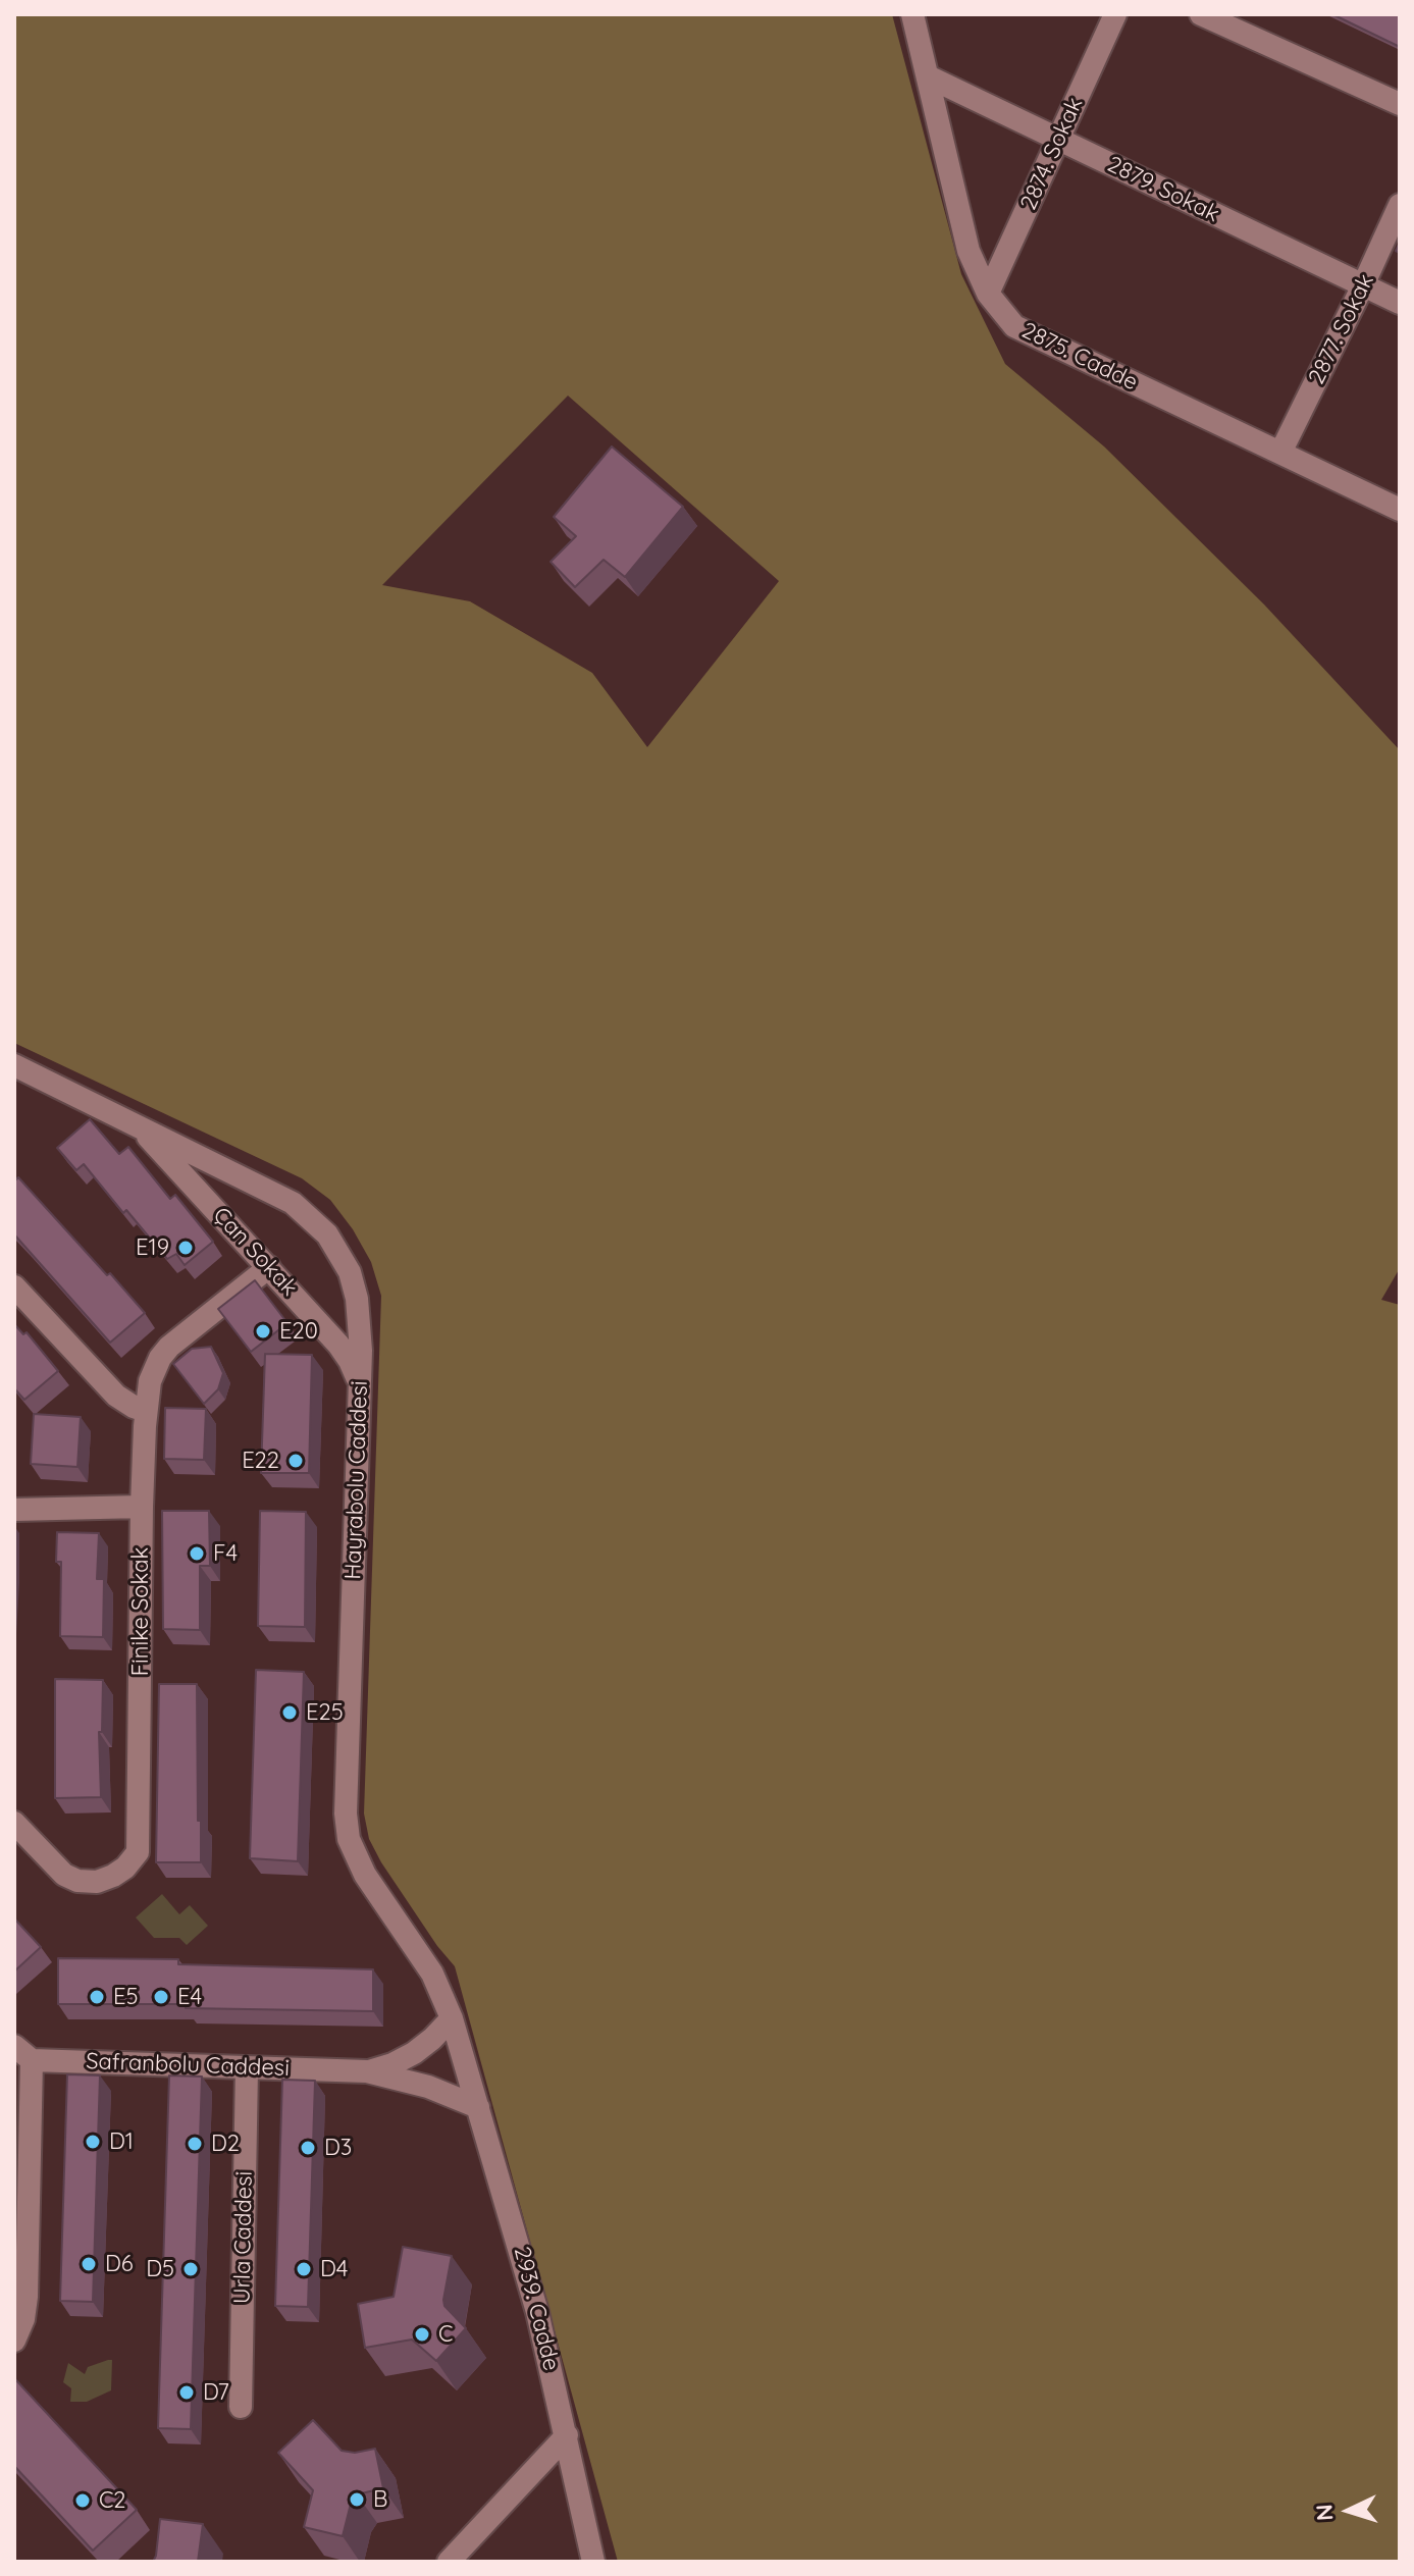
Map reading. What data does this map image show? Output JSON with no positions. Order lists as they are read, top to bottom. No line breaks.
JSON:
{"streets":{"street":["2874. Sokak","2879. Sokak","2877. Sokak","2875. Cadde","Çan Sokak","Hayrabolu Caddesi","Finike Sokak","Safranbolu Caddesi","Urla Caddesi","2939. Cadde"]},"crossings":[["2874. Sokak","2879. Sokak"],["2874. Sokak","2875. Cadde"],["2879. Sokak","2877. Sokak"],["2879. Sokak","2875. Cadde"],["2877. Sokak","2875. Cadde"],["Çan Sokak","Hayrabolu Caddesi"],["Çan Sokak","Finike Sokak"],["Hayrabolu Caddesi","Safranbolu Caddesi"],["Hayrabolu Caddesi","2939. Cadde"],["Safranbolu Caddesi","Urla Caddesi"],["Safranbolu Caddesi","2939. Cadde"]],"places":["E19","E20","E22","F4","E25","E5","E4","D1","D2","D3","D6","D5","D4","C","D7","B","C2"],"north":"left"}
